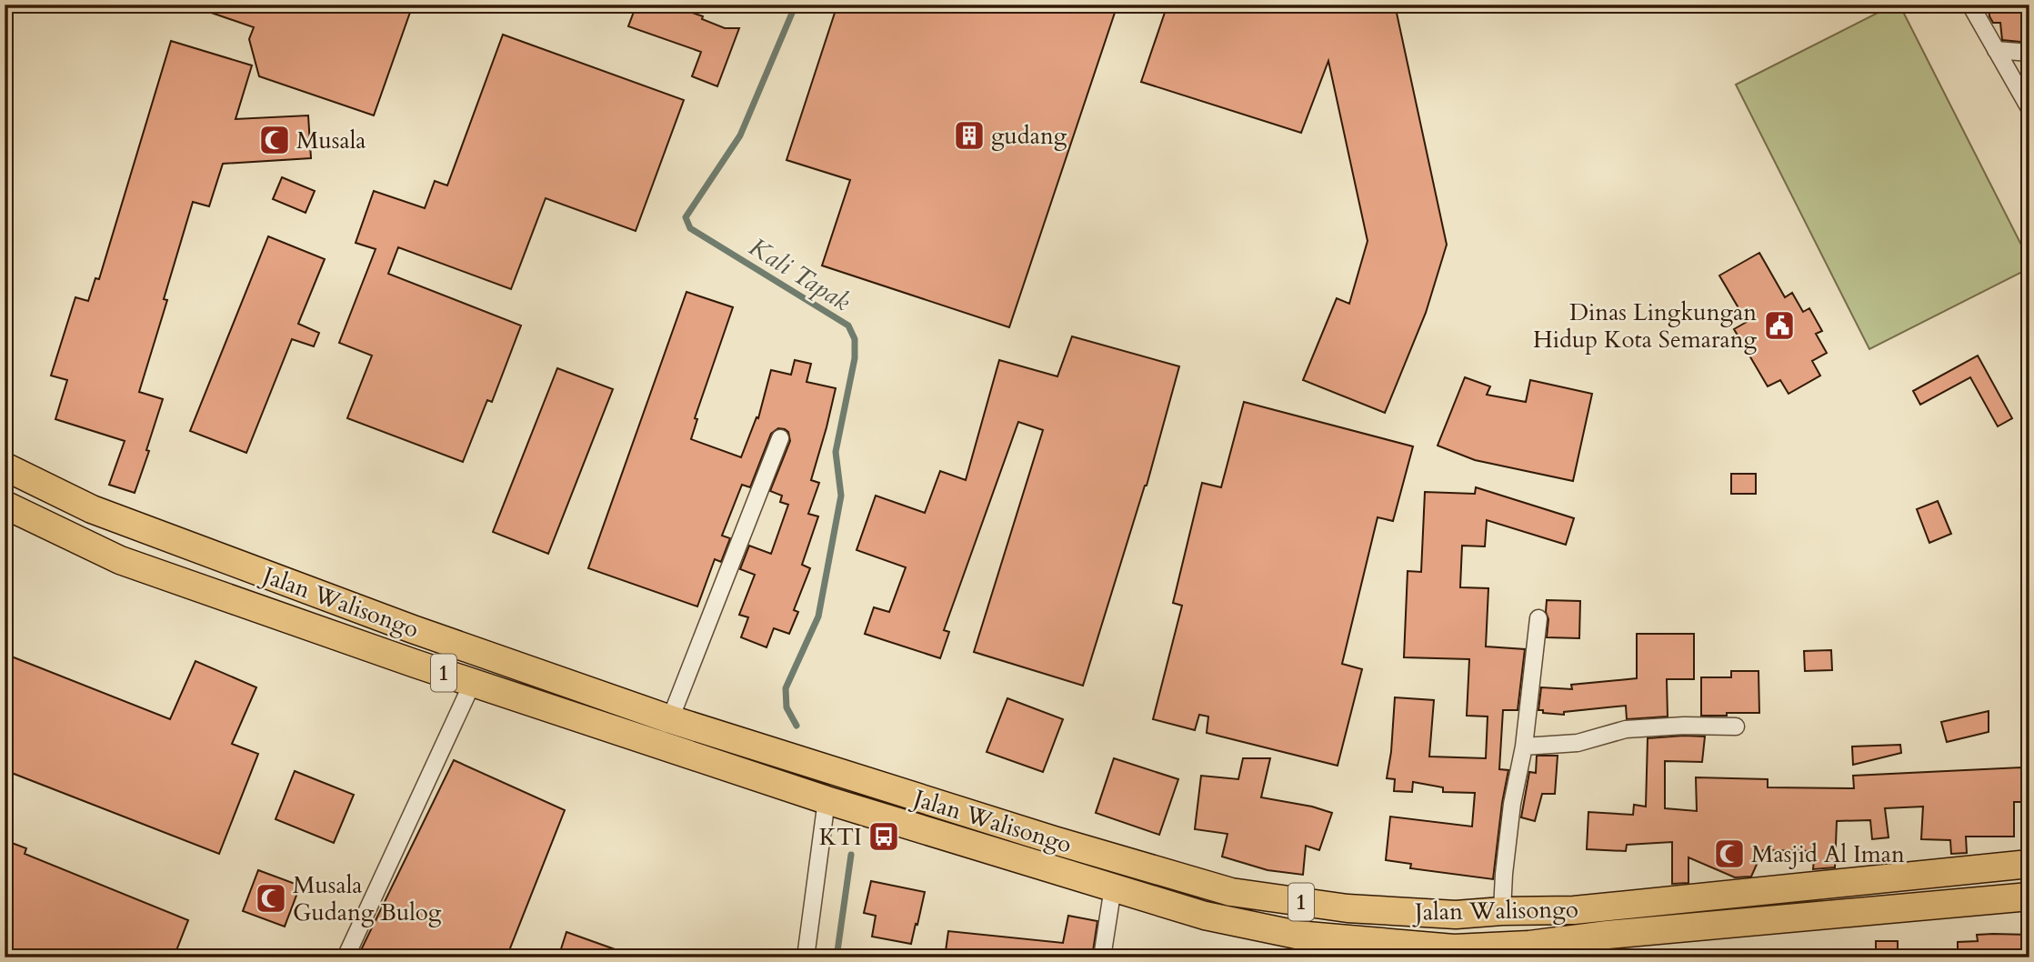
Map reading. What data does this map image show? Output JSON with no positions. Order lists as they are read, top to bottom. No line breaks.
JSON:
{"streets":{"highway":["Jalan Walisongo","1"]},"water":["Kali Tapak"],"places":{"building":["gudang"],"mosque":["Musala","Masjid Al Iman","Musala Gudang Bulog"],"public building":["Dinas Lingkungan Hidup Kota Semarang"],"bus stop":["KTI"]}}
